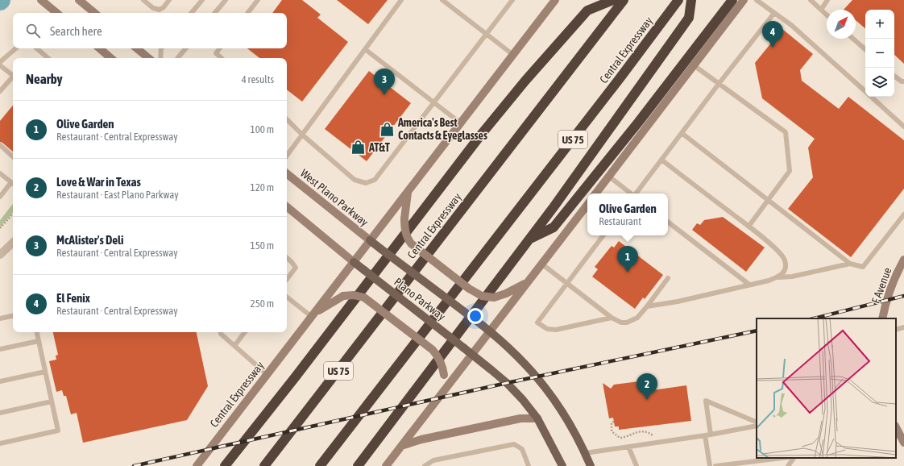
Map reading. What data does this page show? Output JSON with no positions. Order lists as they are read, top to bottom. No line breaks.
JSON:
{"streets":{"highway":["Central Expressway","US 75"],"main road":["West Plano Parkway","F Avenue","Plano Parkway"]},"crossings":[["Central Expressway","West Plano Parkway"],["Central Expressway","Plano Parkway"],["West Plano Parkway","Plano Parkway"]],"places":{"shop":["America's Best Contacts & Eyeglasses","AT&T"]},"north":"top right","page":{"map_buttons":["+","−"],"search":"Search here","pins":["4","3","1","2"],"heading":["Nearby","4 results"],"list":[{"mark":"1","name":"Olive Garden","note":"Restaurant · Central Expressway","value":"100 m"},{"mark":"2","name":"Love & War in Texas","note":"Restaurant · East Plano Parkway","value":"120 m"},{"mark":"3","name":"McAlister's Deli","note":"Restaurant · Central Expressway","value":"150 m"},{"mark":"4","name":"El Fenix","note":"Restaurant · Central Expressway","value":"250 m"}],"popup":["Olive Garden","Restaurant"]}}
